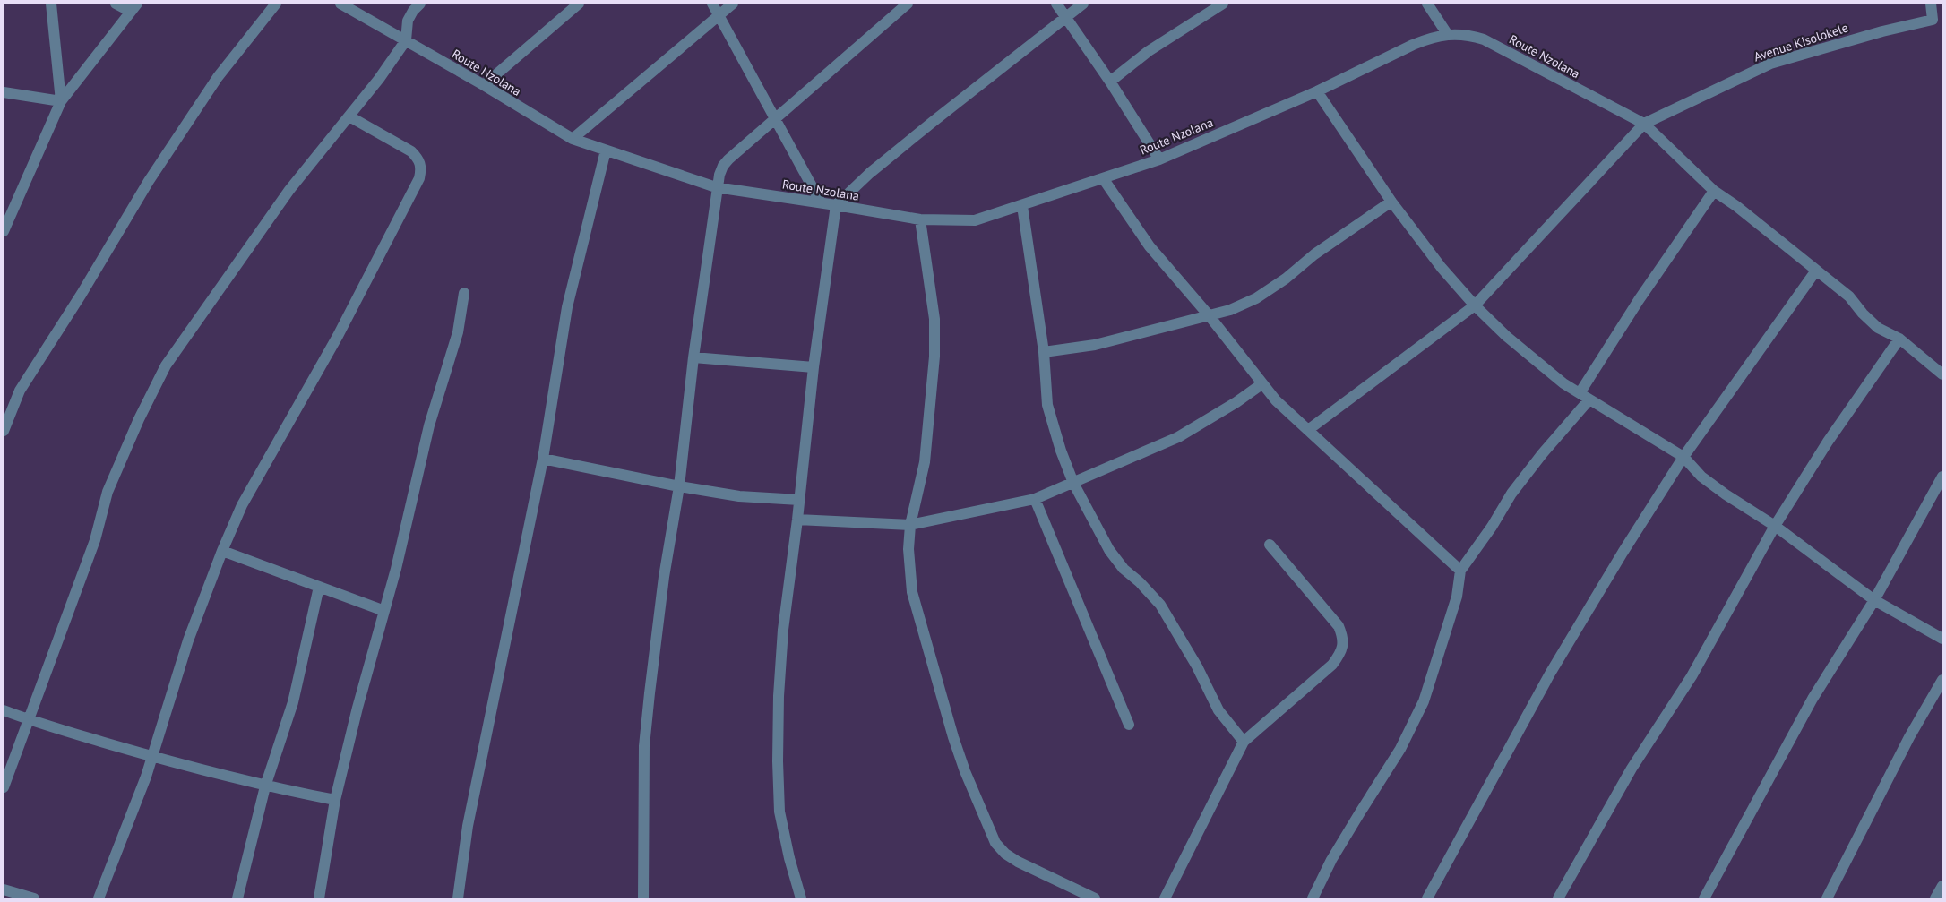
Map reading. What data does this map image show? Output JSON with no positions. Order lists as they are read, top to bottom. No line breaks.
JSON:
{"streets":{"street":["Avenue Kisolokele","Route Nzolana"]},"crossings":[["Avenue Kisolokele","Route Nzolana"]]}
